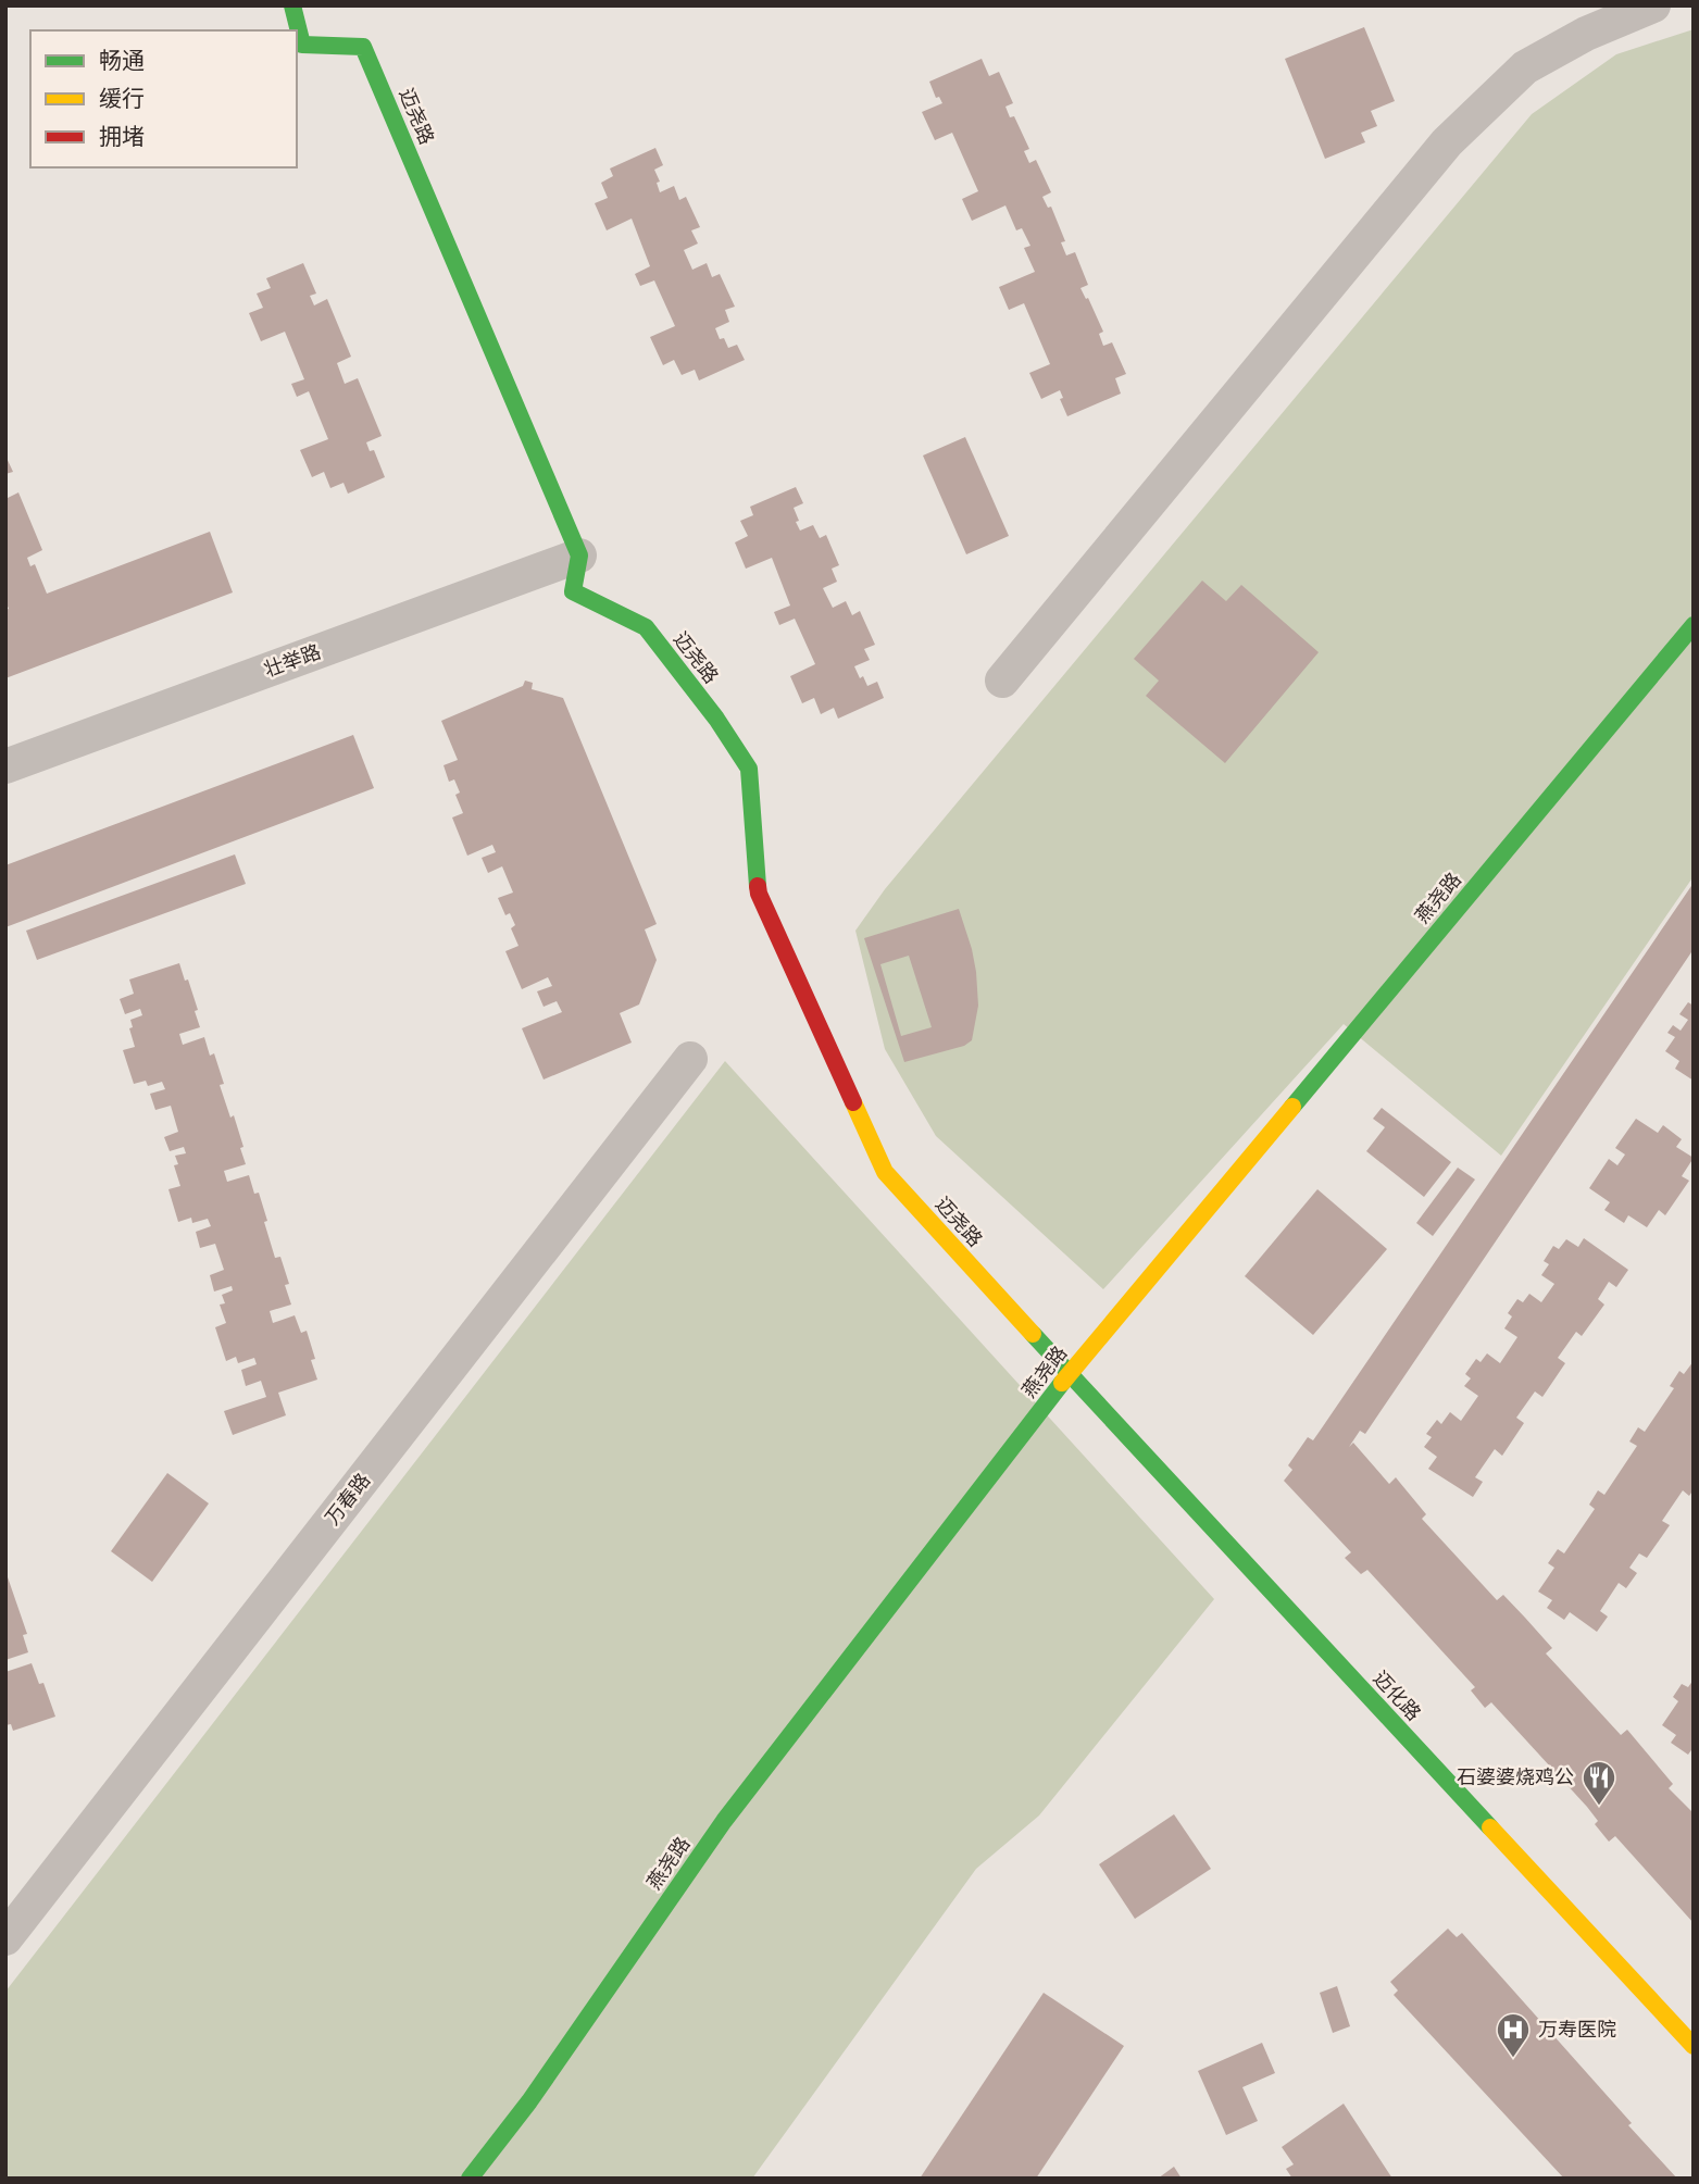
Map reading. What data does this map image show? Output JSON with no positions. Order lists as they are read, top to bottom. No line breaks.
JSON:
{"streets":{"street":["迈尧路","壮举路","燕尧路","万春路","迈化路"]},"crossings":[["迈尧路","壮举路"],["迈尧路","燕尧路"],["迈尧路","迈化路"],["燕尧路","迈化路"]],"places":{"restaurant":["石婆婆烧鸡公"],"hospital":["万寿医院"]},"legend":["畅通","缓行","拥堵"]}
